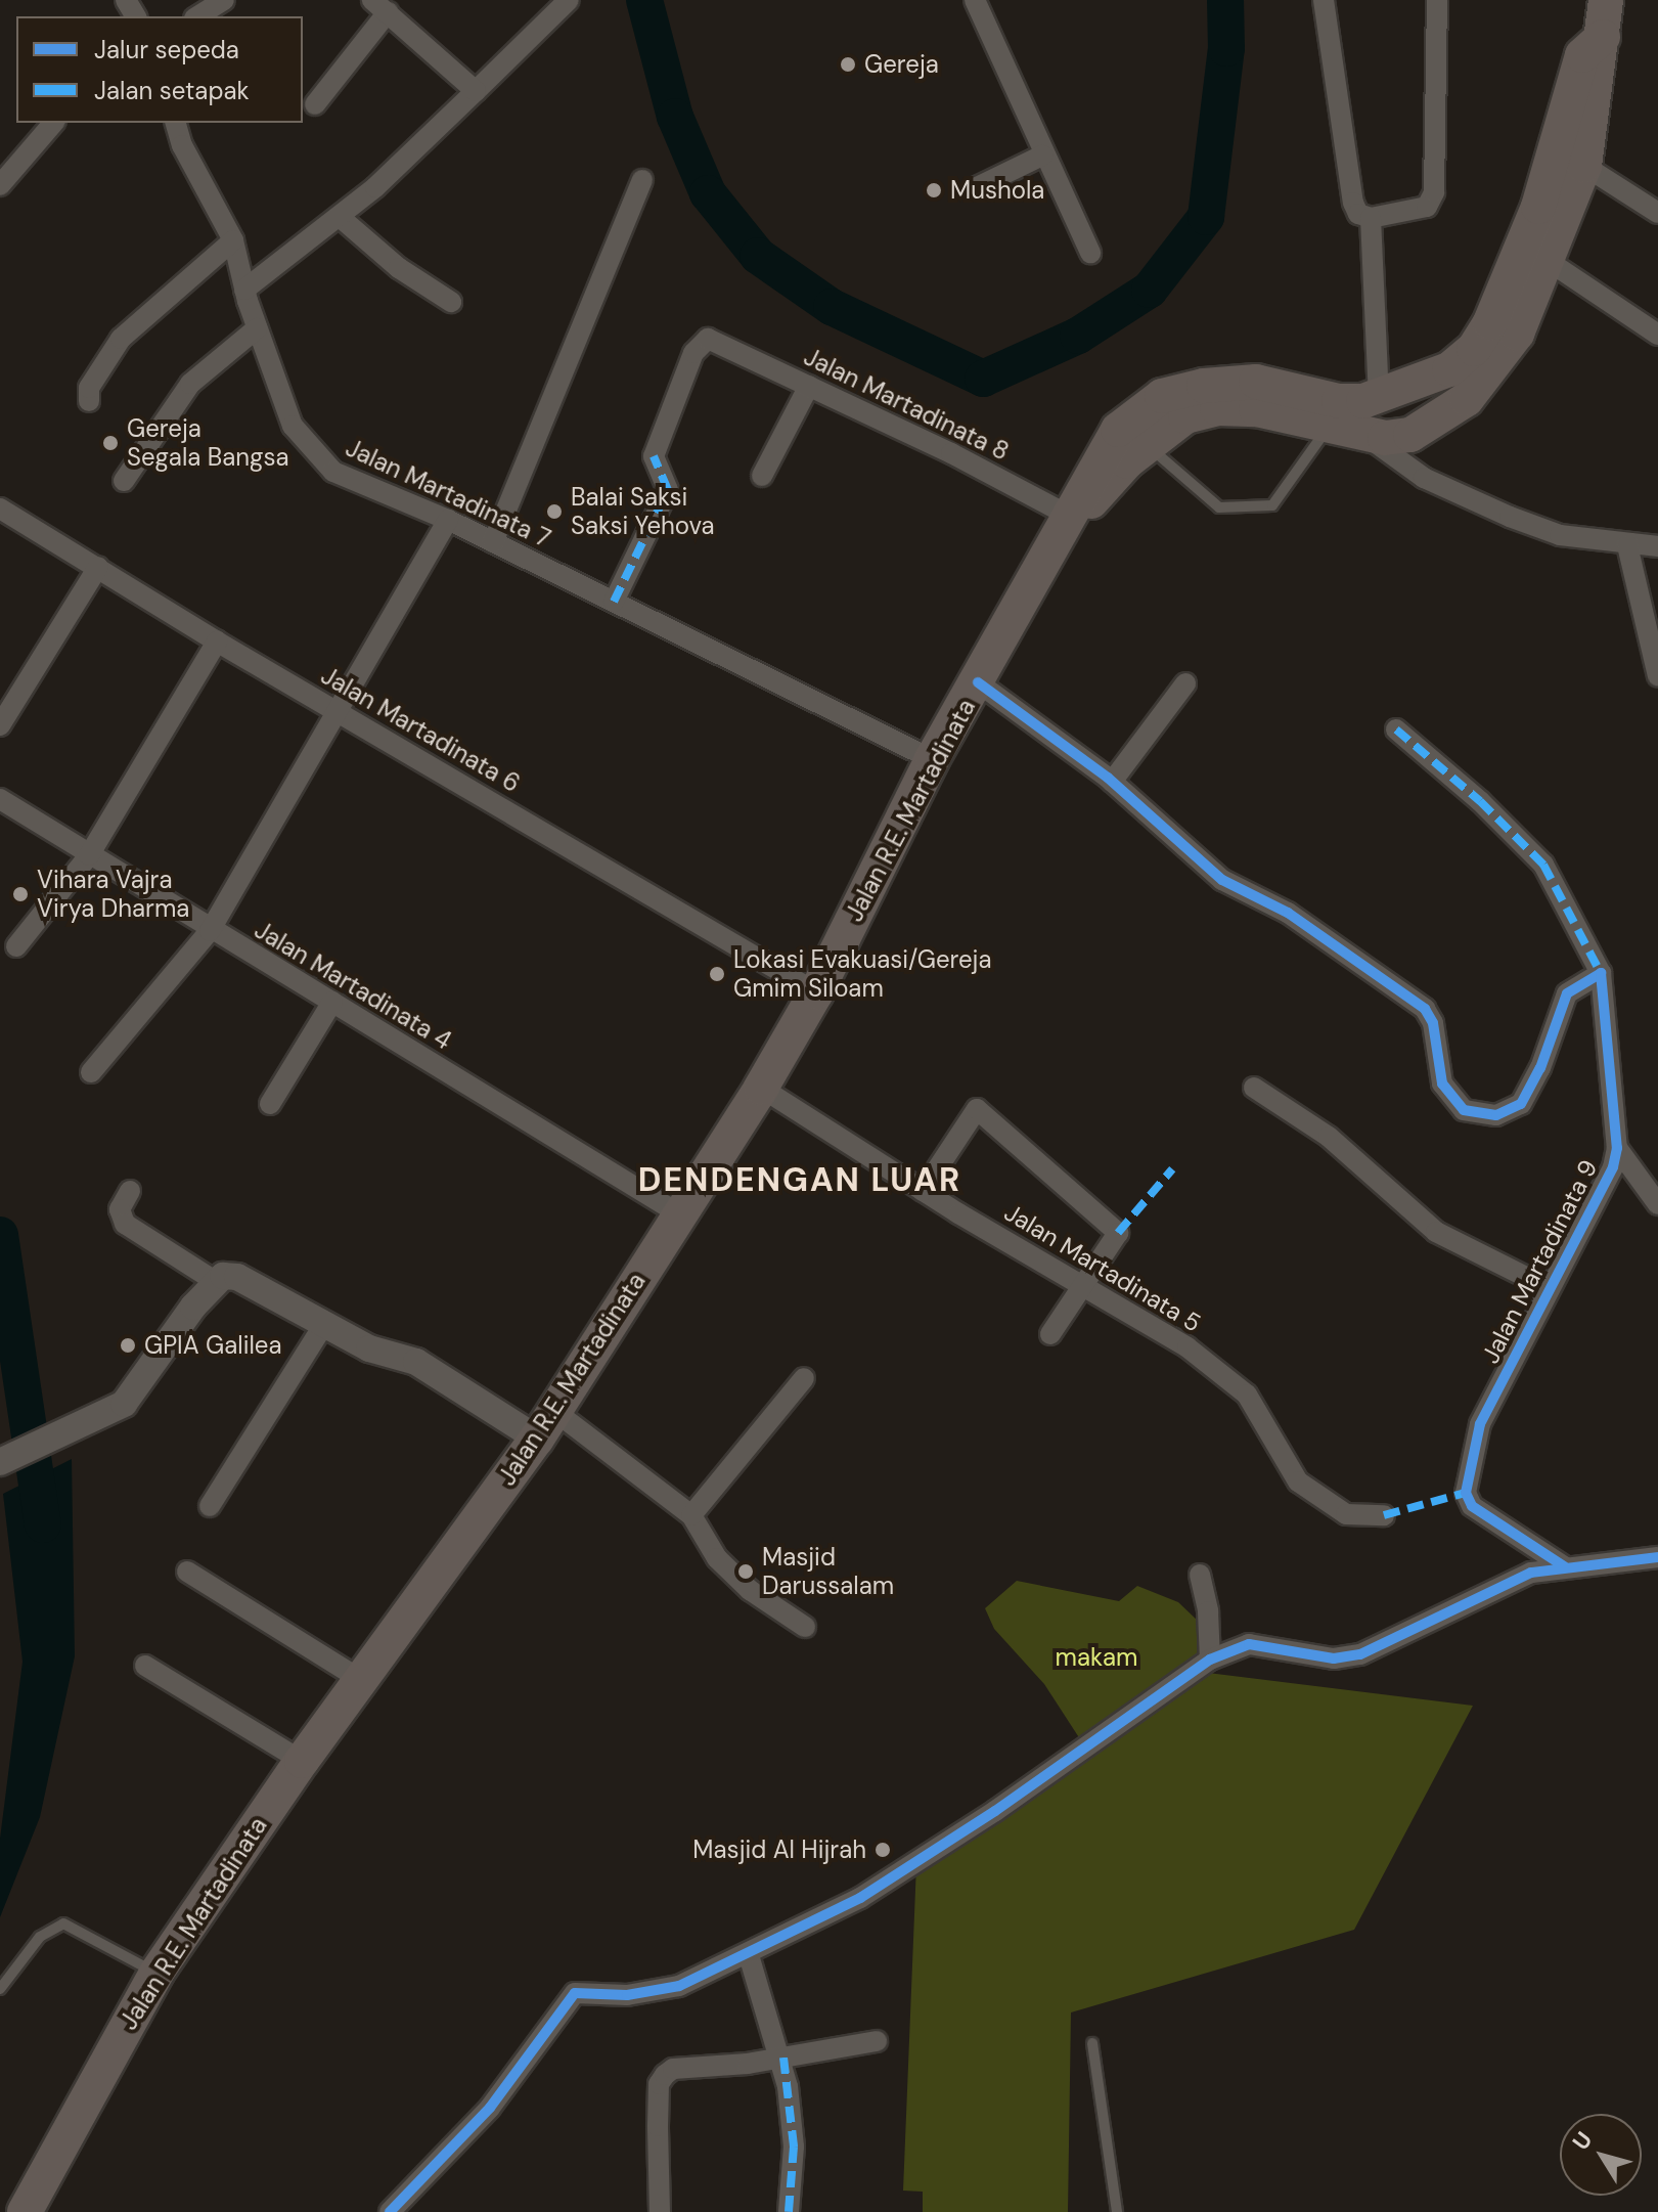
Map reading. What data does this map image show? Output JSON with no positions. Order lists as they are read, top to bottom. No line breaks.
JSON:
{"streets":{"highway":["Jalan R.E. Martadinata"],"street":["Jalan Martadinata 8","Jalan Martadinata 7","Jalan Martadinata 6","Jalan Martadinata 4","Jalan Martadinata 9","Jalan Martadinata 5"]},"crossings":[["Jalan Martadinata 8","Jalan Martadinata 7"],["Jalan Martadinata 8","Jalan R.E. Martadinata"],["Jalan Martadinata 7","Jalan R.E. Martadinata"],["Jalan Martadinata 6","Jalan R.E. Martadinata"],["Jalan R.E. Martadinata","Jalan Martadinata 4"],["Jalan R.E. Martadinata","Jalan Martadinata 5"]],"districts":["DENDENGAN LUAR"],"parks":["makam"],"places":["Gereja","Mushola","Gereja Segala Bangsa","Balai Saksi Saksi Yehova","Vihara Vajra Virya Dharma","Lokasi Evakuasi/Gereja Gmim Siloam","GPIA Galilea","Masjid Darussalam","Masjid Al Hijrah"],"legend":["Jalur sepeda","Jalan setapak"],"north":"top left"}
